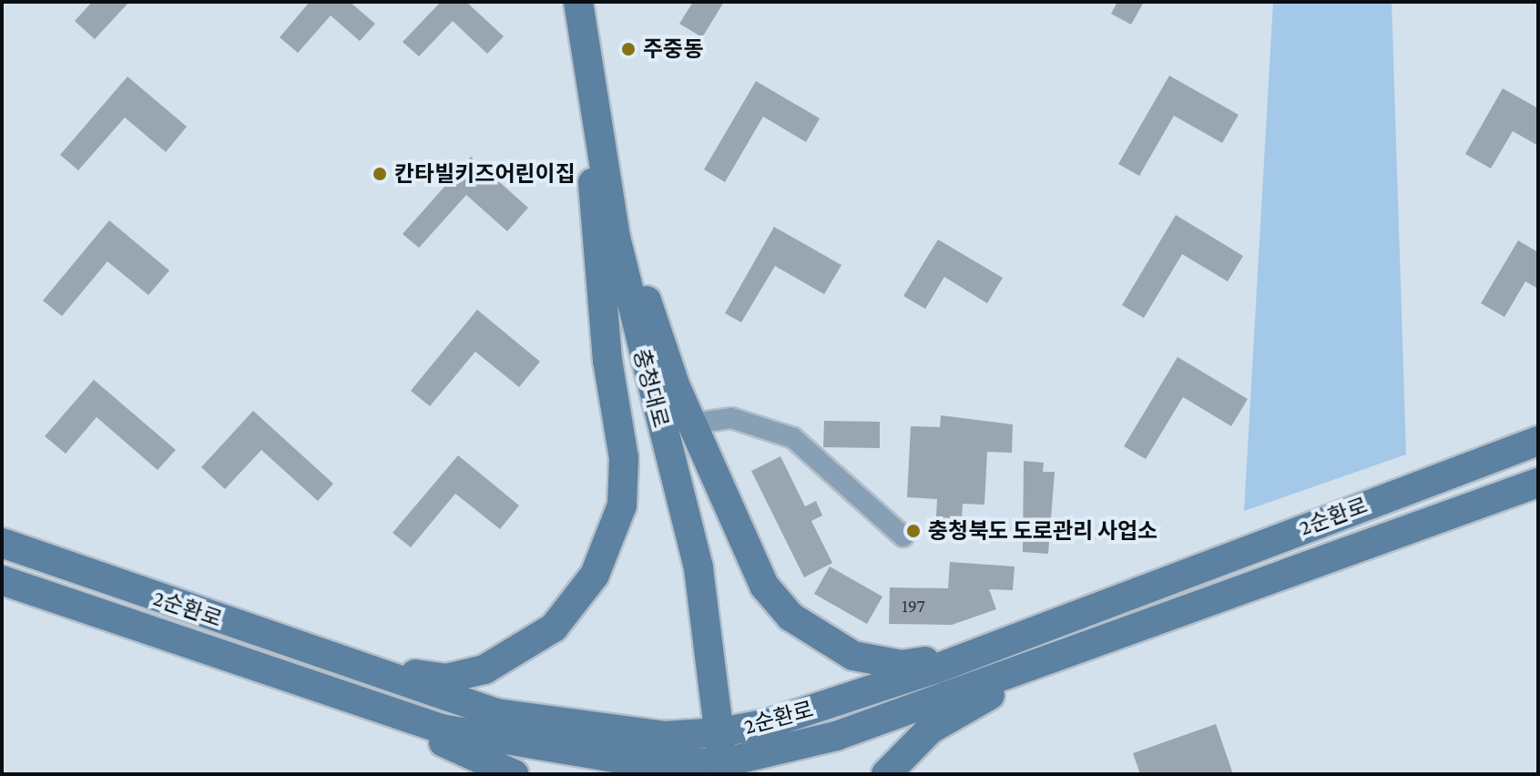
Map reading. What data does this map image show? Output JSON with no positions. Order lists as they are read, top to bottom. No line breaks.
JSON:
{"streets":{"street":["충청대로","2순환로"]},"crossings":[["충청대로","2순환로"]],"places":["주중동","칸타빌키즈어린이집","충청북도 도로관리 사업소"],"house_numbers":["197"]}
